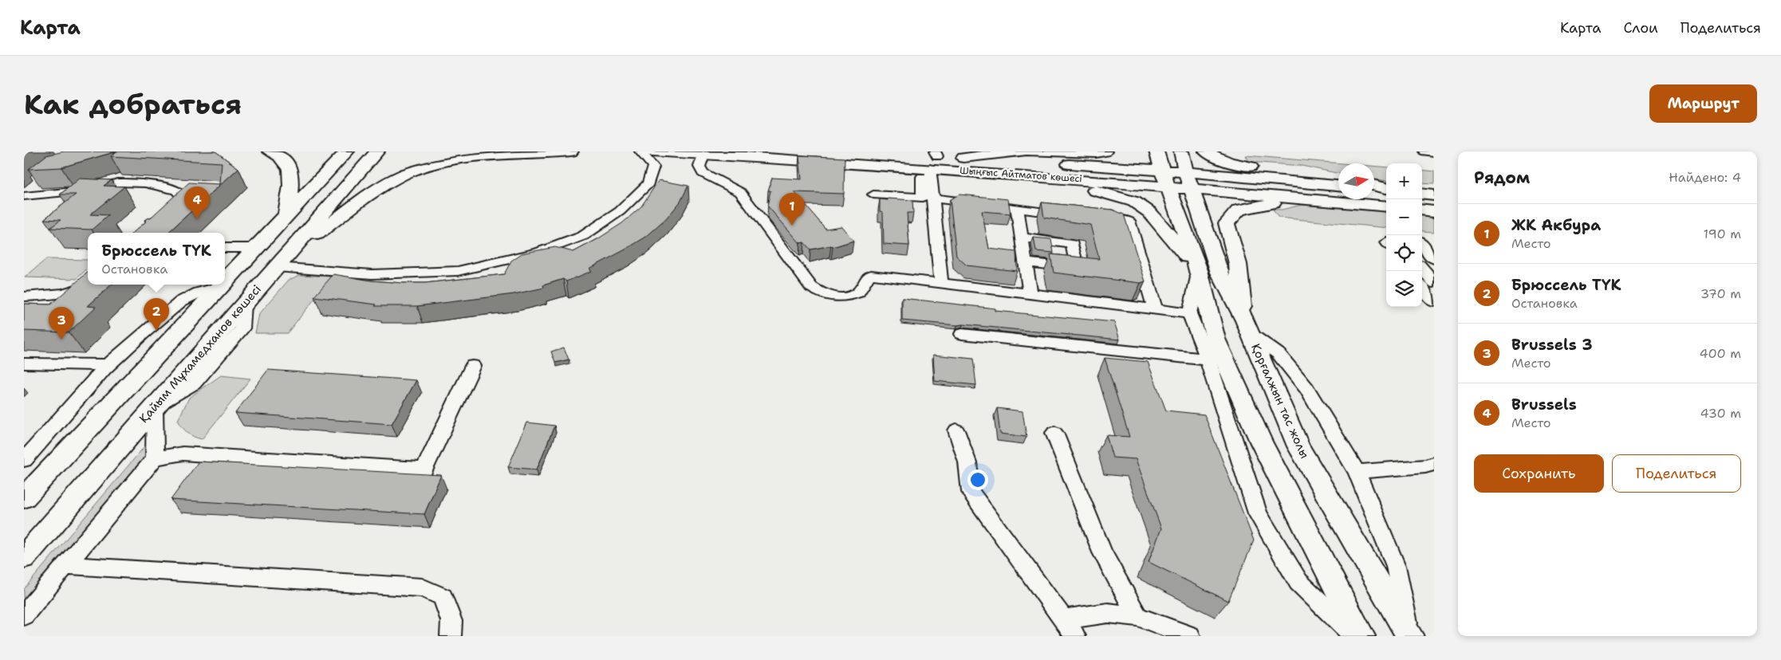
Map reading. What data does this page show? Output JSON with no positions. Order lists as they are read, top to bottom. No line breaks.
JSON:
{"streets":{"main road":["Шыңғыс Айтматов көшесі","Қайым Мұхамедханов көшесі","Қорғалжын тас жолы"]},"crossings":[["Шыңғыс Айтматов көшесі","Қорғалжын тас жолы"]],"north":"right","page":{"header":"Карта","nav":["Карта","Слои","Поделиться"],"buttons":["Маршрут",["Сохранить","Поделиться"]],"title":"Как добраться","heading":["Рядом","Найдено: 4"],"map_buttons":["+","−"],"pins":["4","1","2","3"],"list":[{"mark":"1","name":"ЖК Акбура","note":"Место","value":"190 m"},{"mark":"2","name":"Брюссель ТҮК","note":"Остановка","value":"370 m"},{"mark":"3","name":"Brussels 3","note":"Место","value":"400 m"},{"mark":"4","name":"Brussels","note":"Место","value":"430 m"}],"popup":["Брюссель ТҮК","Остановка"]}}
